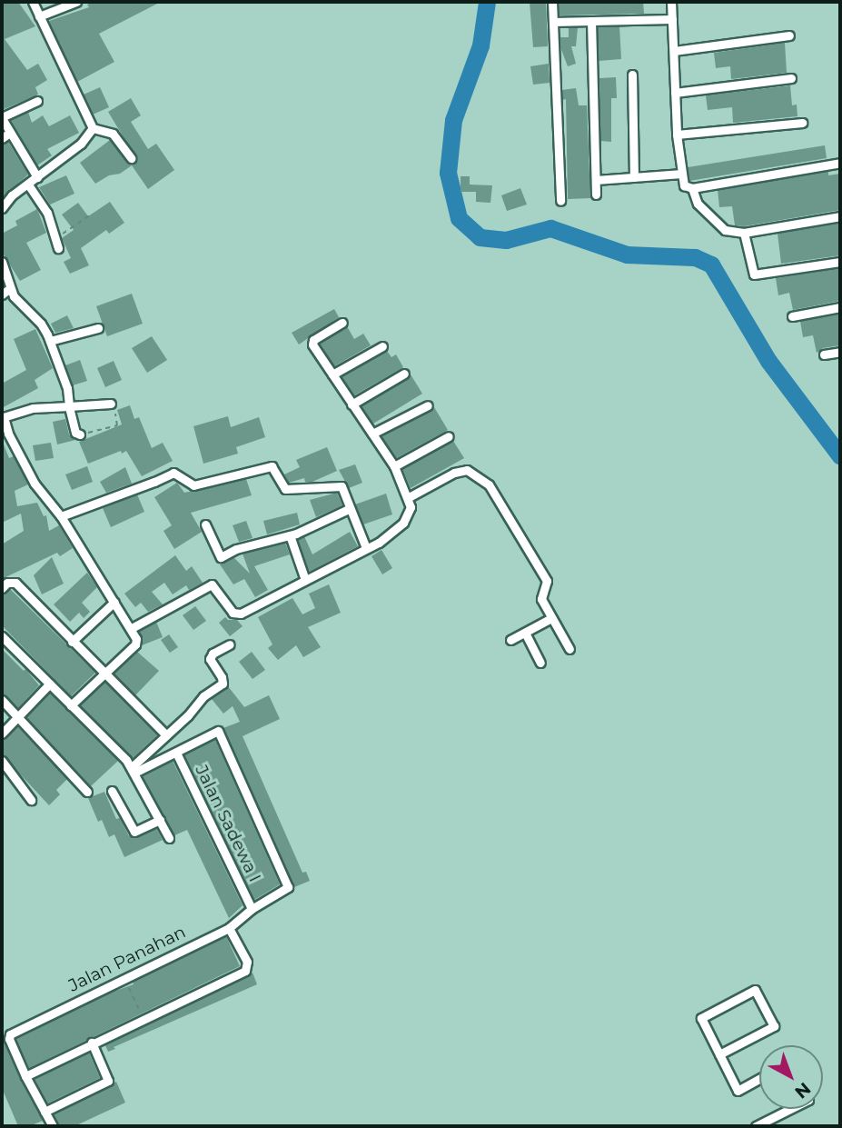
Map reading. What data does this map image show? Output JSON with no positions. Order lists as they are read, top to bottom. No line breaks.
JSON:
{"streets":{"street":["Jalan Sadewa I","Jalan Panahan"]},"crossings":[["Jalan Sadewa I","Jalan Panahan"]],"north":"bottom right"}
